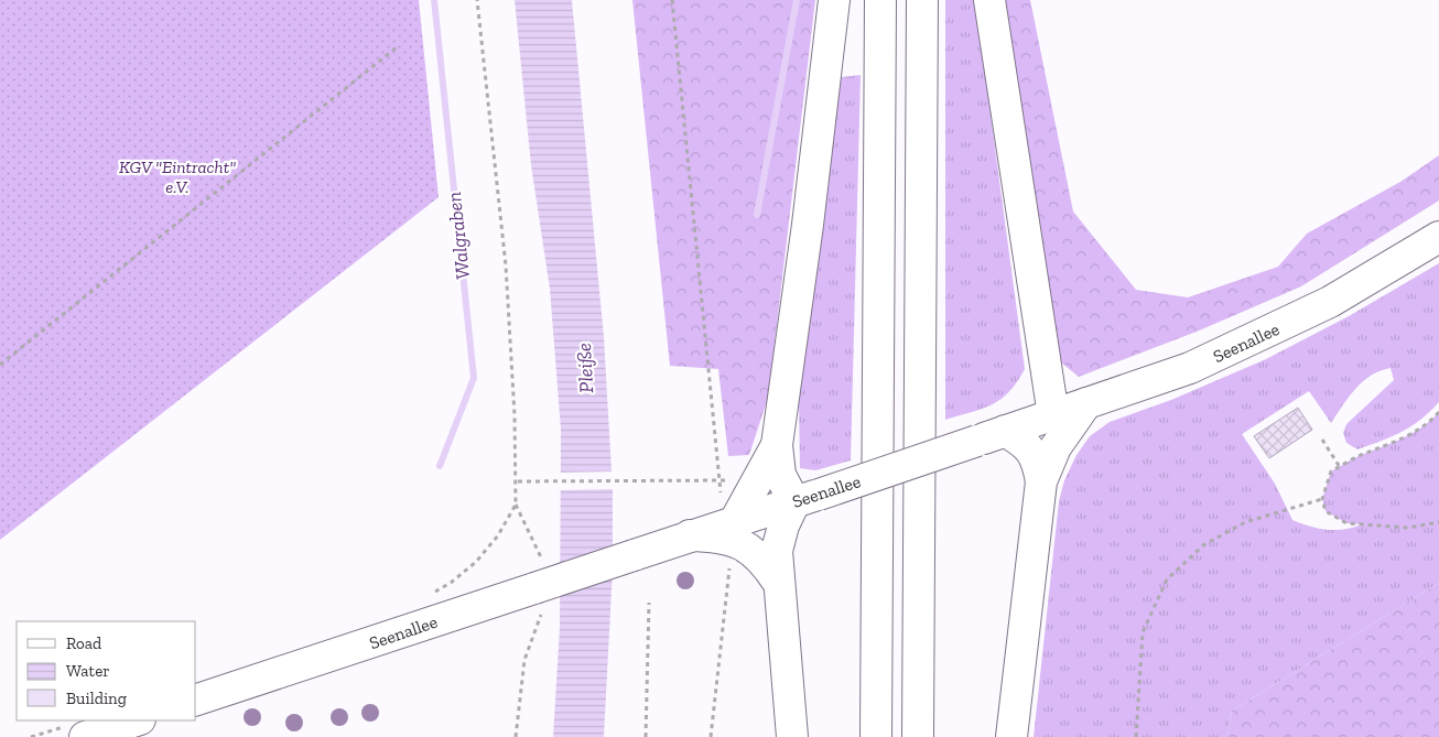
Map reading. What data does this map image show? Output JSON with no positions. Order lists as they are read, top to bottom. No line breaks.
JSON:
{"streets":{"main road":["Seenallee"]},"water":["Walgraben","Pleiße"],"parks":["KGV \"Eintracht\" e.V."],"legend":["Road","Water","Building"]}
